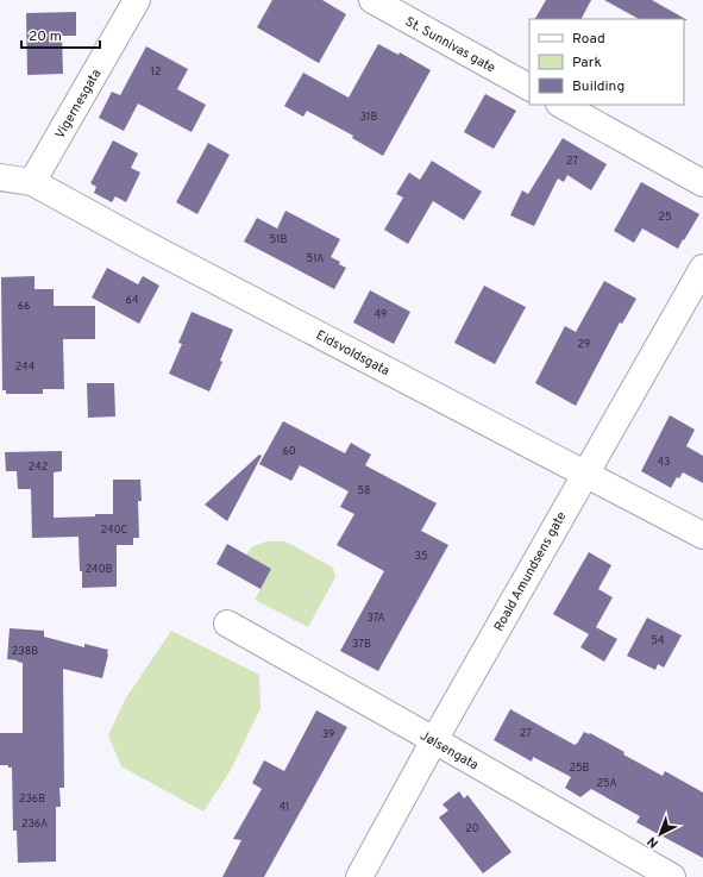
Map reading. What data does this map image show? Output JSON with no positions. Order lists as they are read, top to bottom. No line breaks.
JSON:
{"streets":{"street":["St. Sunnivas gate","Vigernesgata","Eidsvoldsgata","Roald Amundsens gate","Jølsengata"]},"crossings":[["Vigernesgata","Eidsvoldsgata"],["Eidsvoldsgata","Roald Amundsens gate"],["Roald Amundsens gate","Jølsengata"]],"house_numbers":["12","31B","27","25","51B","51A","64","66","49","29","244","60","43","242","58","240C","35","240B","37A","54","37B","238B","27","39","25B","25A","236B","41","236A","20"],"legend":["Road","Park","Building"],"scale_bar":"20 m","north":"bottom left"}
